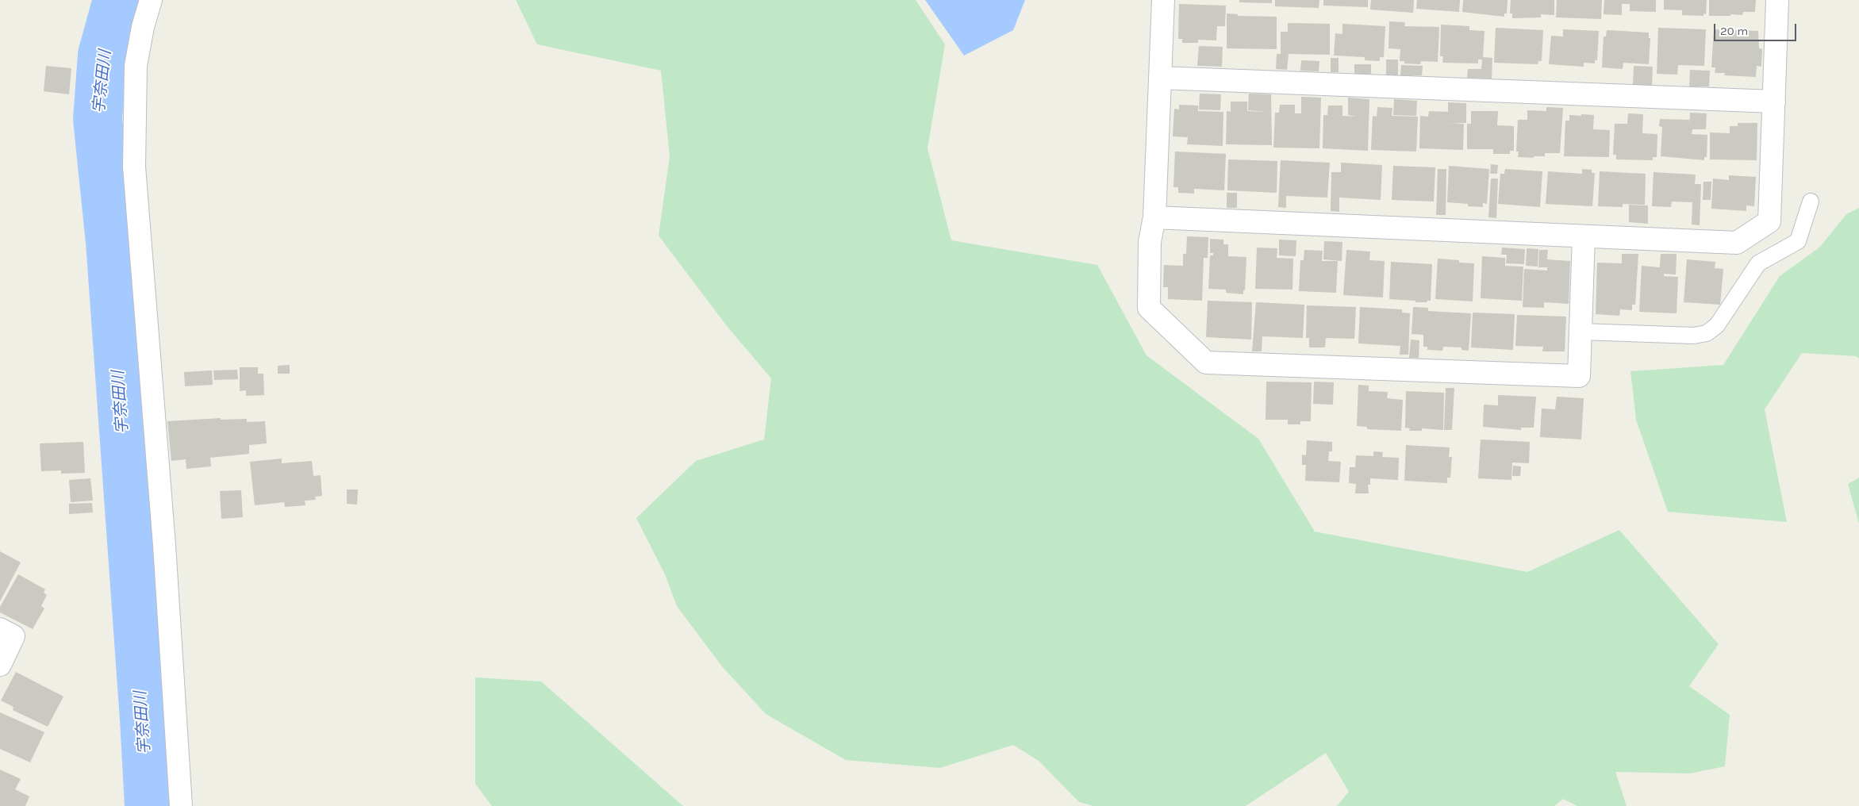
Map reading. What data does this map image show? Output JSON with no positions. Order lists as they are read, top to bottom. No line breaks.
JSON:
{"water":["宇奈田川"],"scale_bar":"20 m"}
